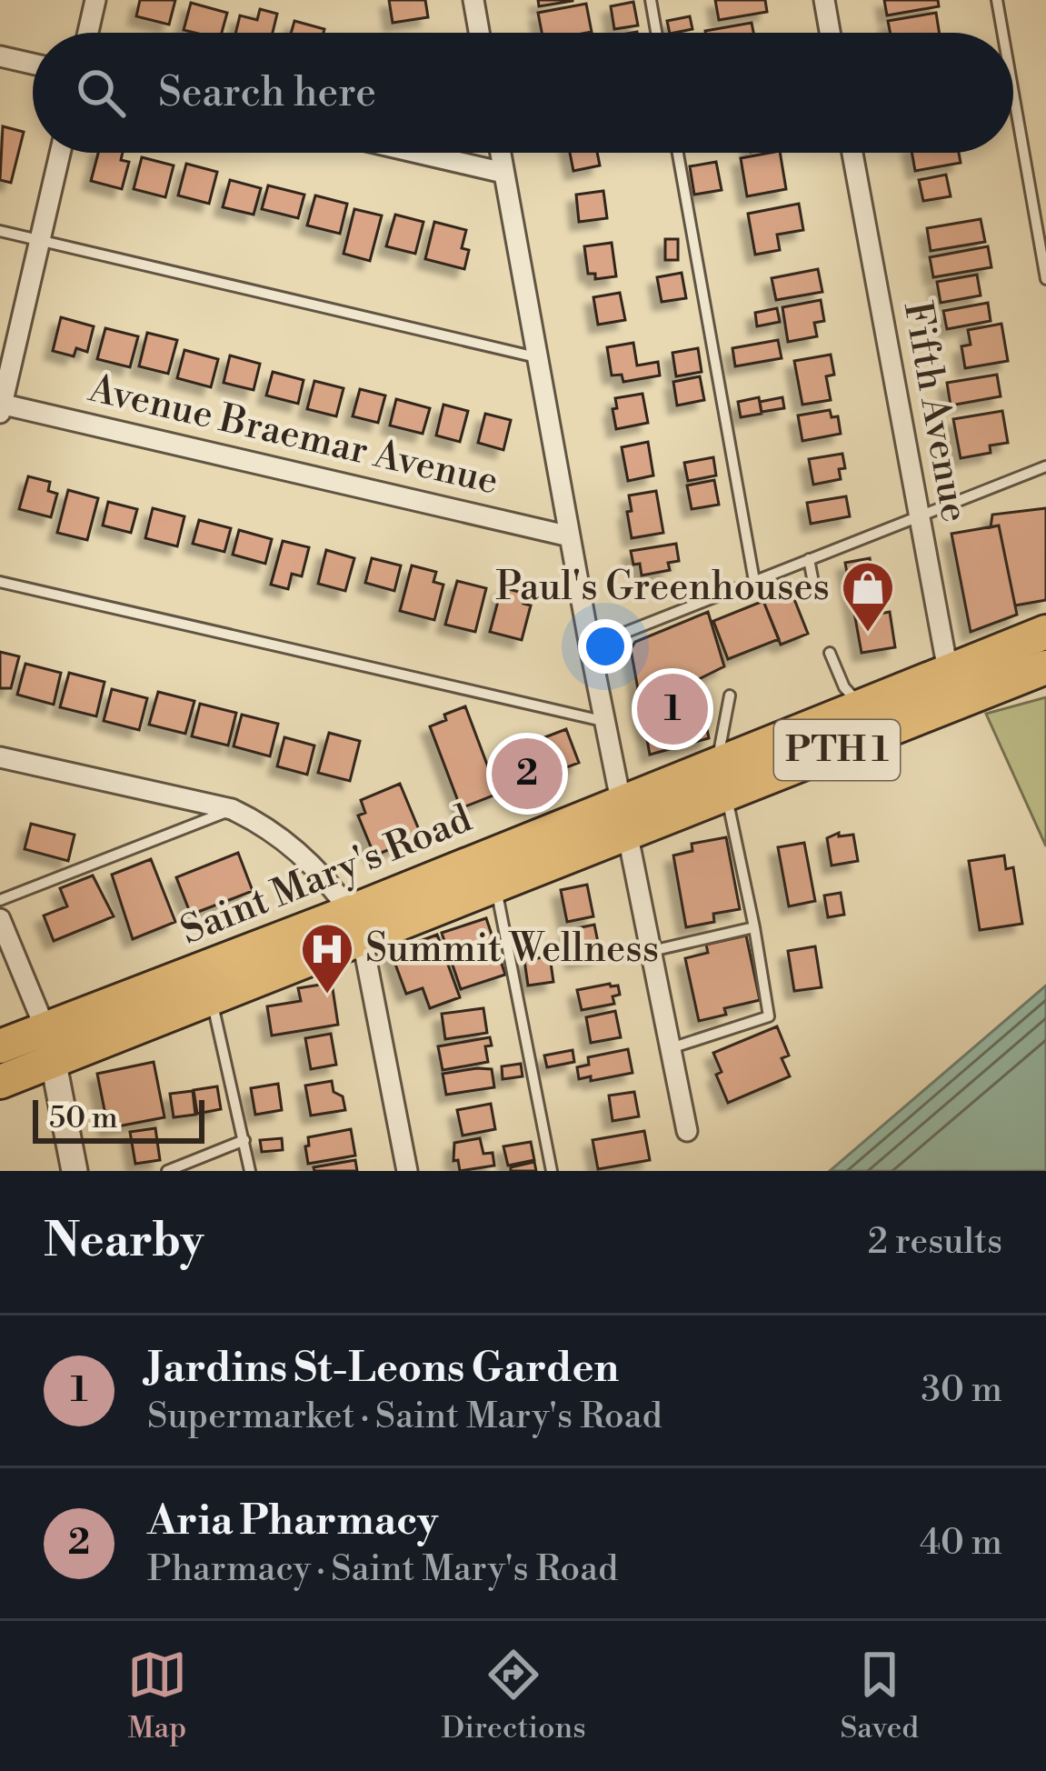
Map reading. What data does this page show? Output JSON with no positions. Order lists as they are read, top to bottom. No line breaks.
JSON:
{"streets":{"highway":["PTH 1","Saint Mary's Road"],"street":["Fifth Avenue","Avenue Braemar Avenue"]},"crossings":[["Fifth Avenue","Saint Mary's Road"]],"places":{"shop":["Paul's Greenhouses"],"hospital":["Summit Wellness"]},"scale_bar":"50 m","page":{"search":"Search here","pins":["1","2"],"scale":"50 m","heading":["Nearby","2 results"],"list":[{"mark":"1","name":"Jardins St-Leons Garden","note":"Supermarket · Saint Mary's Road","value":"30 m"},{"mark":"2","name":"Aria Pharmacy","note":"Pharmacy · Saint Mary's Road","value":"40 m"}],"nav":["Map","Directions","Saved"]}}
